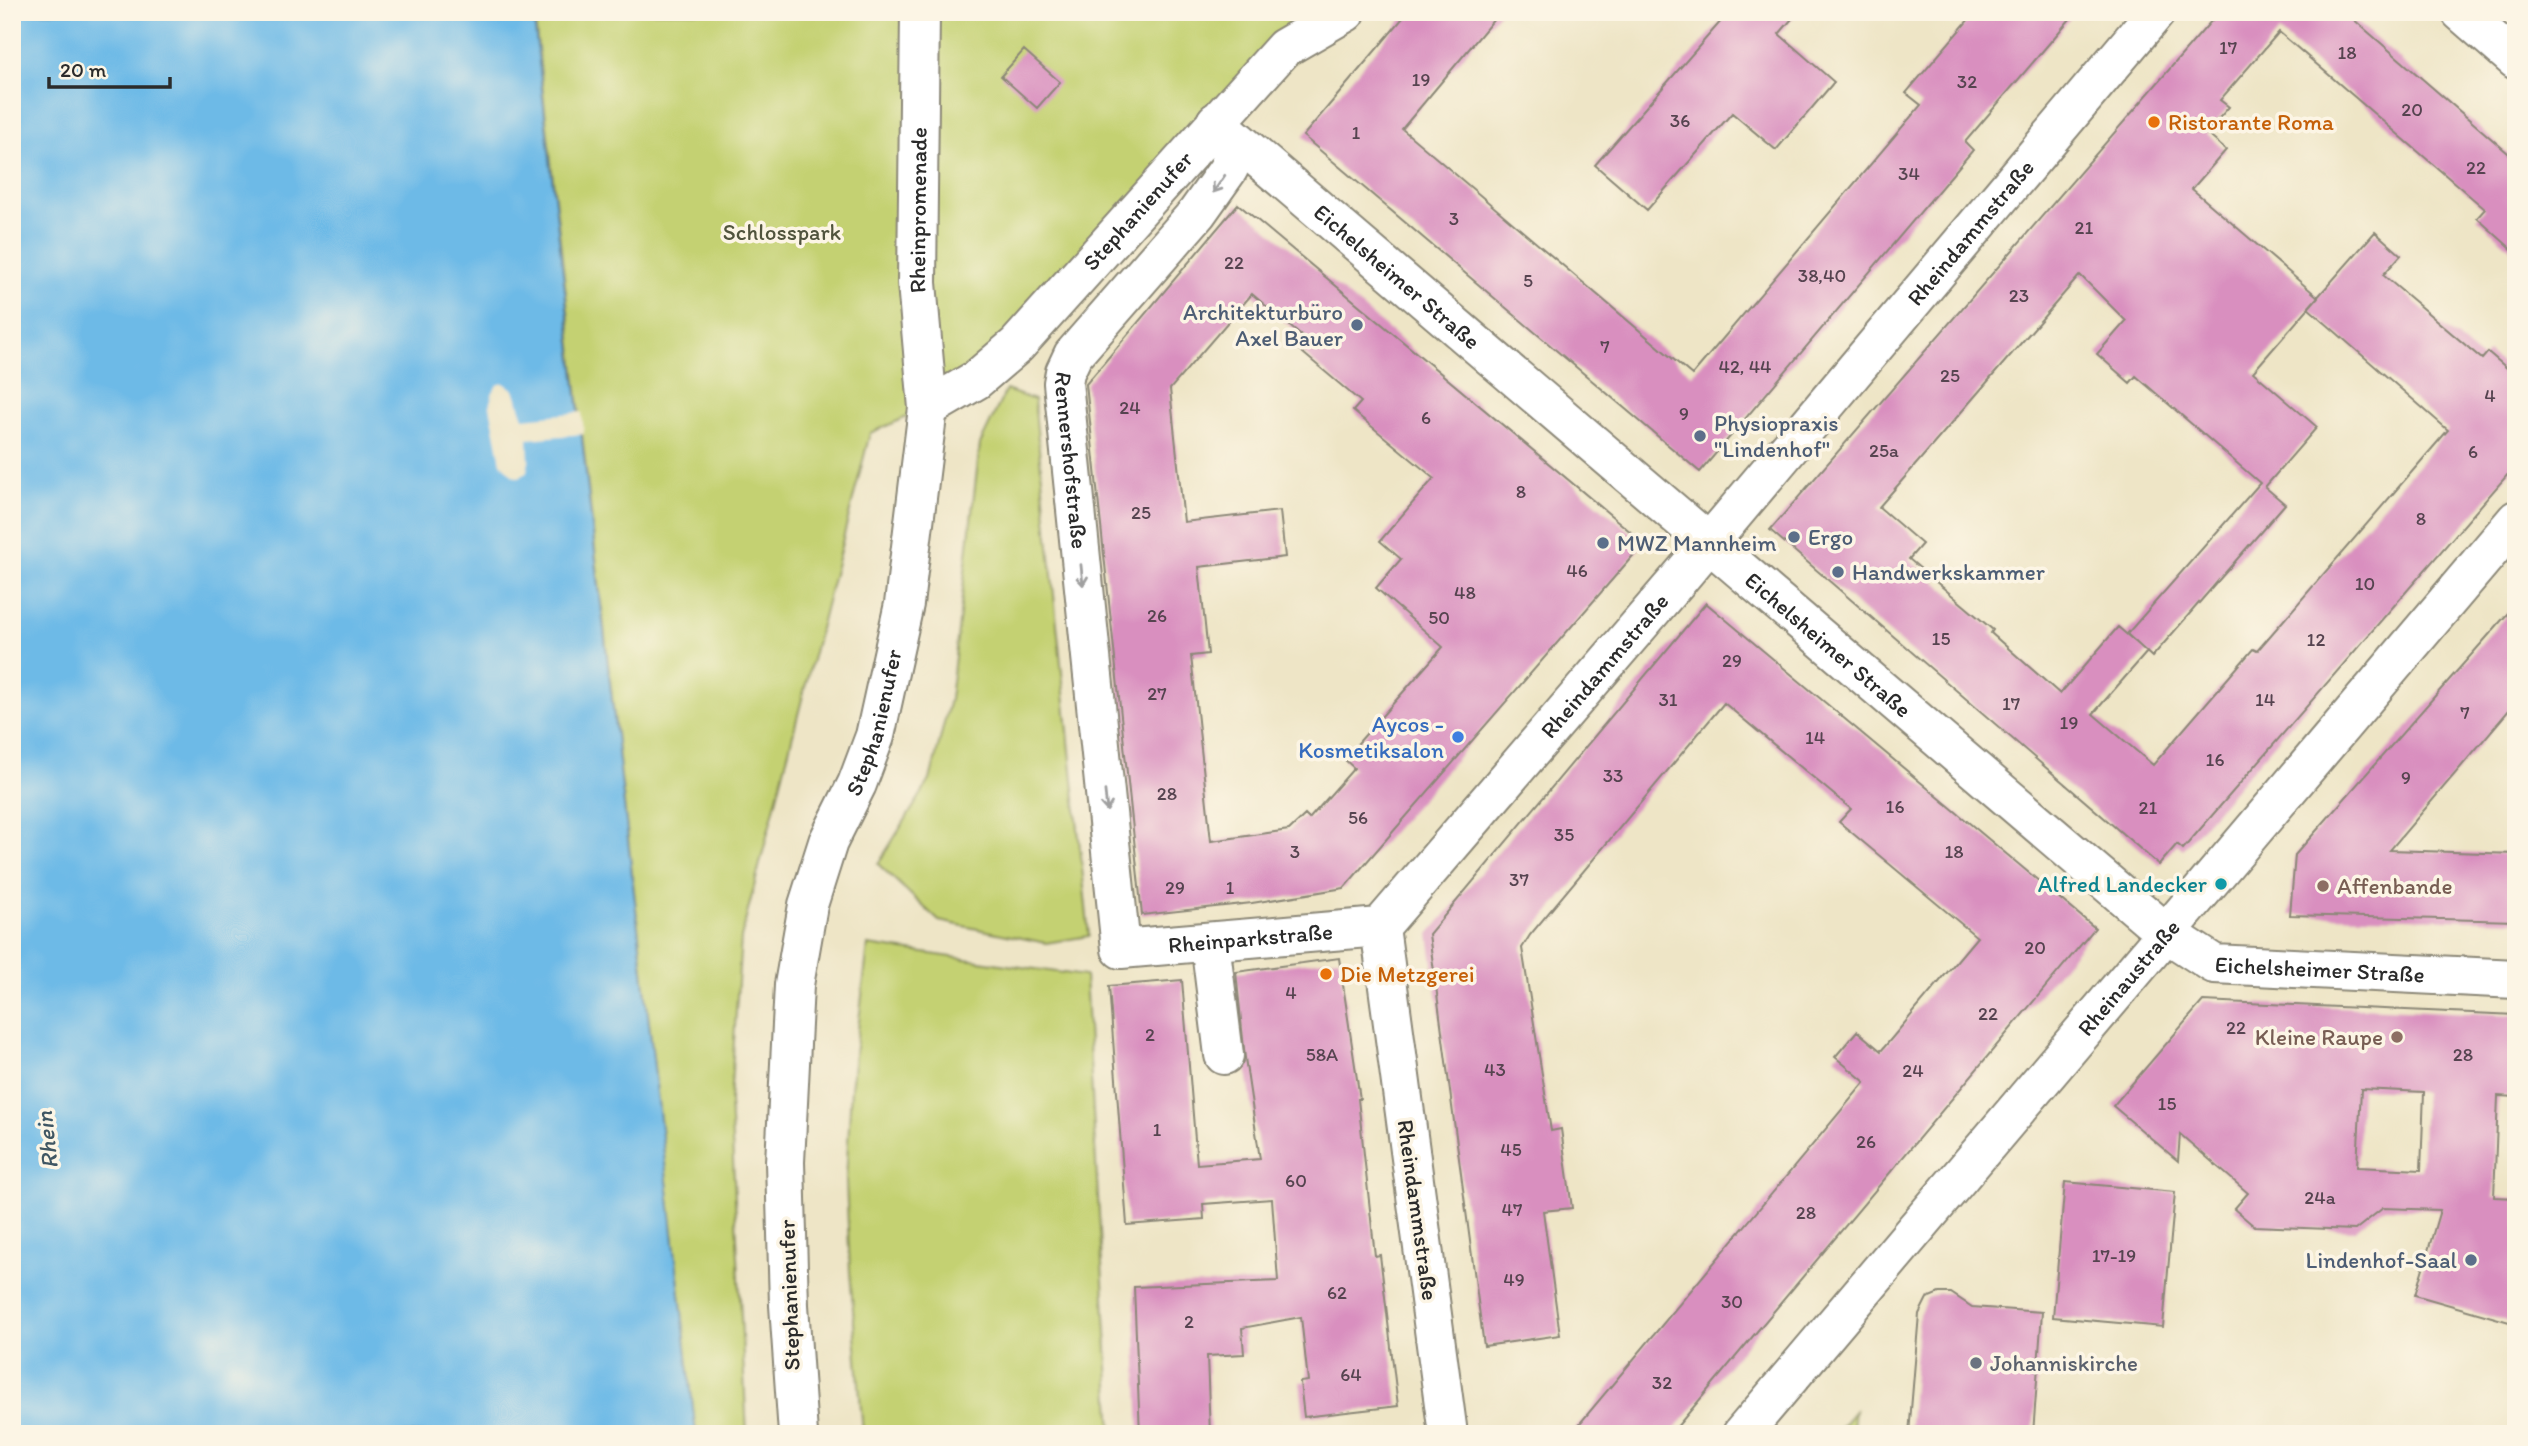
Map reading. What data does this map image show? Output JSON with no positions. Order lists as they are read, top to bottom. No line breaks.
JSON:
{"streets":{"street":["Rheinpromenade","Stephanienufer","Rheindammstraße","Eichelsheimer Straße","Rennershofstraße","Rheinparkstraße","Rheinaustraße"]},"crossings":[["Rheinpromenade","Stephanienufer"],["Stephanienufer","Eichelsheimer Straße"],["Stephanienufer","Rennershofstraße"],["Rheindammstraße","Eichelsheimer Straße"],["Rheindammstraße","Rheinparkstraße"],["Eichelsheimer Straße","Rennershofstraße"],["Eichelsheimer Straße","Rheinaustraße"],["Rennershofstraße","Rheinparkstraße"]],"one_way":["Rennershofstraße"],"water":["Rhein"],"parks":["Schlosspark"],"places":["Ristorante Roma","Architekturbüro Axel Bauer","Physiopraxis \"Lindenhof\"","Ergo","MWZ Mannheim","Handwerkskammer","Aycos - Kosmetiksalon","Alfred Landecker","Affenbande","Die Metzgerei","Kleine Raupe","Lindenhof-Saal","Johanniskirche"],"house_numbers":["17","18","19","32","20","36","1","22","34","3","21","22","38,40","5","23","7","42, 44","25","4","24","9","6","25a","6","8","25","8","46","10","48","26","50","15","12","29","27","31","14","17","7","19","14","16","33","9","28","16","21","56","35","3","18","37","29","1","20","4","22","22","2","58A","28","43","24","15","1","26","45","60","24a","47","28","17-19","49","62","30","2","64","32"],"scale_bar":"20 m"}
